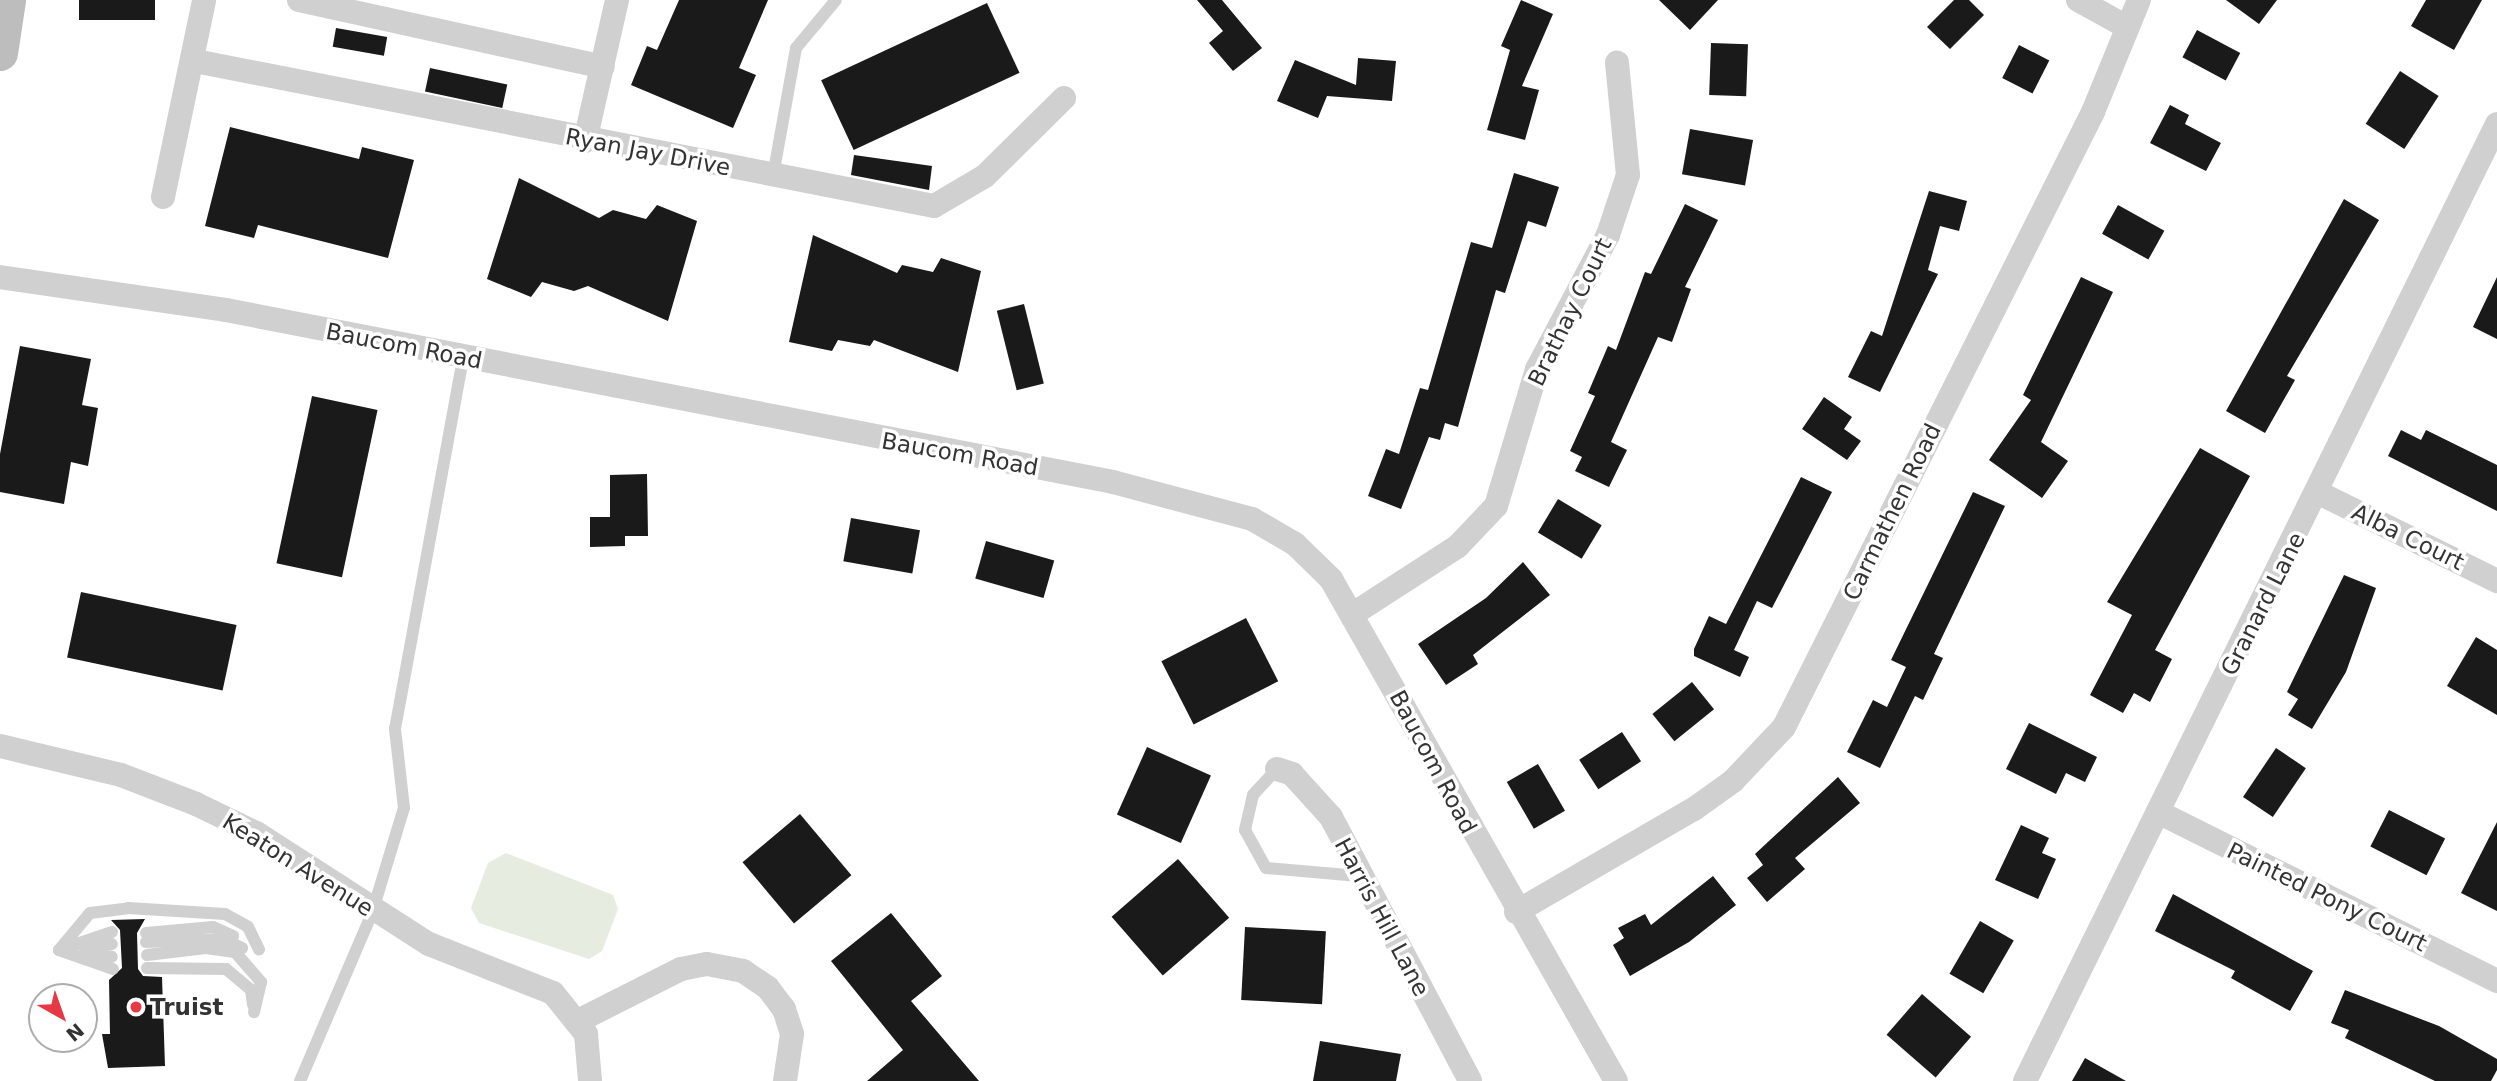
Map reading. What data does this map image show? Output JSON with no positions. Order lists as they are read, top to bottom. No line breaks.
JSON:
{"streets":{"street":["Ryan Jay Drive","Brathay Court","Baucom Road","Carmathen Road","Alba Court","Granard Lane","Keaton Avenue","Painted Pony Court","Harris Hill Lane"]},"crossings":[["Brathay Court","Baucom Road"],["Baucom Road","Carmathen Road"],["Alba Court","Granard Lane"],["Granard Lane","Painted Pony Court"]],"places":["Truist"],"north":"bottom right"}
